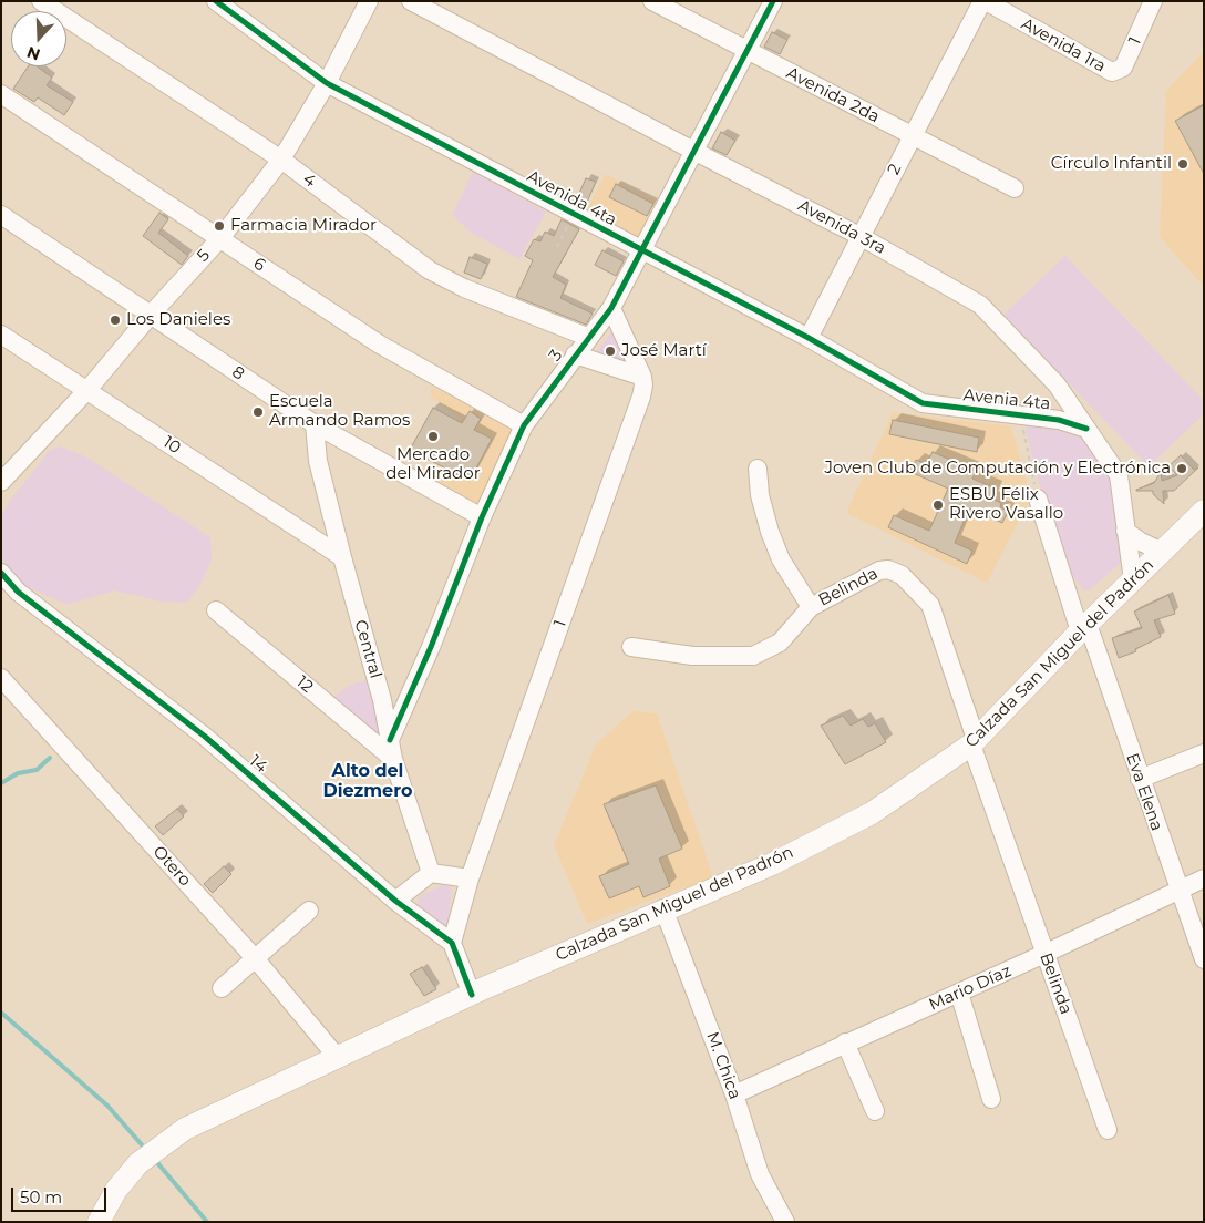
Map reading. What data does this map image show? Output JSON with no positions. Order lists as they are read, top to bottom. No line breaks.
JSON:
{"streets":{"main road":["Calzada San Miguel del Padrón"],"street":["1","Avenida 1ra","Avenida 2da","2","4","Avenida 4ta","Avenida 3ra","5","6","3","8","Avenia 4ta","10","Belinda","Central","12","14","Eva Elena","Otero","Mario Díaz","M. Chica"]},"crossings":[["1","Avenida 1ra"],["1","14"],["Avenida 1ra","2"],["Avenida 2da","2"],["Avenida 2da","3"],["2","Avenida 4ta"],["2","Avenida 3ra"],["4","5"],["4","3"],["Avenida 4ta","5"],["Avenida 4ta","3"],["Avenida 4ta","Avenia 4ta"],["Avenida 3ra","3"],["Avenida 3ra","Avenia 4ta"],["Avenida 3ra","Calzada San Miguel del Padrón"],["5","6"],["5","8"],["5","10"],["6","3"],["3","8"],["3","Central"],["8","Central"],["10","Central"],["Belinda","Calzada San Miguel del Padrón"],["Belinda","Mario Díaz"],["Central","12"],["Calzada San Miguel del Padrón","Eva Elena"],["Calzada San Miguel del Padrón","Otero"],["Calzada San Miguel del Padrón","M. Chica"],["Eva Elena","Mario Díaz"],["Mario Díaz","M. Chica"]],"districts":["Alto del Diezmero"],"places":["Círculo Infantil","Farmacia Mirador","Los Danieles","José Martí","Escuela Armando Ramos","Mercado del Mirador","Joven Club de Computación y Electrónica","ESBU Félix Rivero Vasallo"],"scale_bar":"50 m","north":"bottom"}
